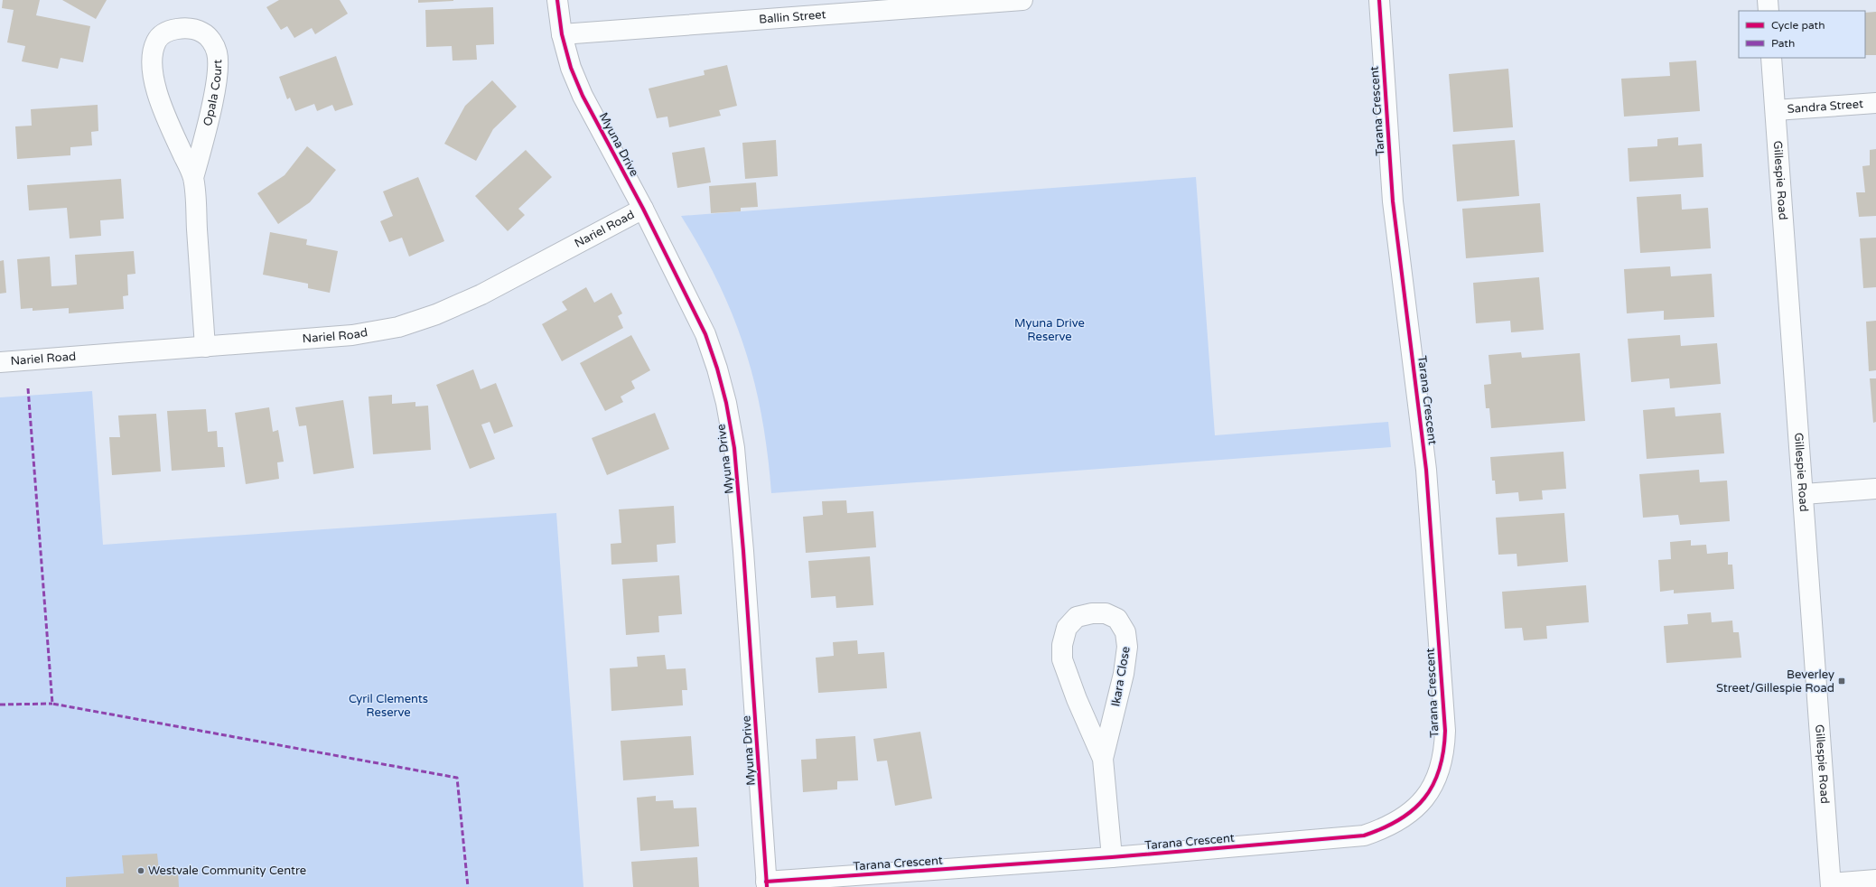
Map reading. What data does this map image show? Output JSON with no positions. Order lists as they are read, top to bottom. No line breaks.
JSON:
{"streets":{"street":["Ballin Street","Opala Court","Sandra Street","Tarana Crescent","Myuna Drive","Gillespie Road","Nariel Road","Ikara Close"]},"crossings":[["Ballin Street","Myuna Drive"],["Opala Court","Nariel Road"],["Sandra Street","Gillespie Road"],["Tarana Crescent","Myuna Drive"],["Tarana Crescent","Ikara Close"],["Myuna Drive","Nariel Road"]],"parks":["Myuna Drive Reserve","Cyril Clements Reserve"],"places":{"transit":["Beverley Street/Gillespie Road"],"other":["Westvale Community Centre"]},"legend":["Cycle path","Path"]}
